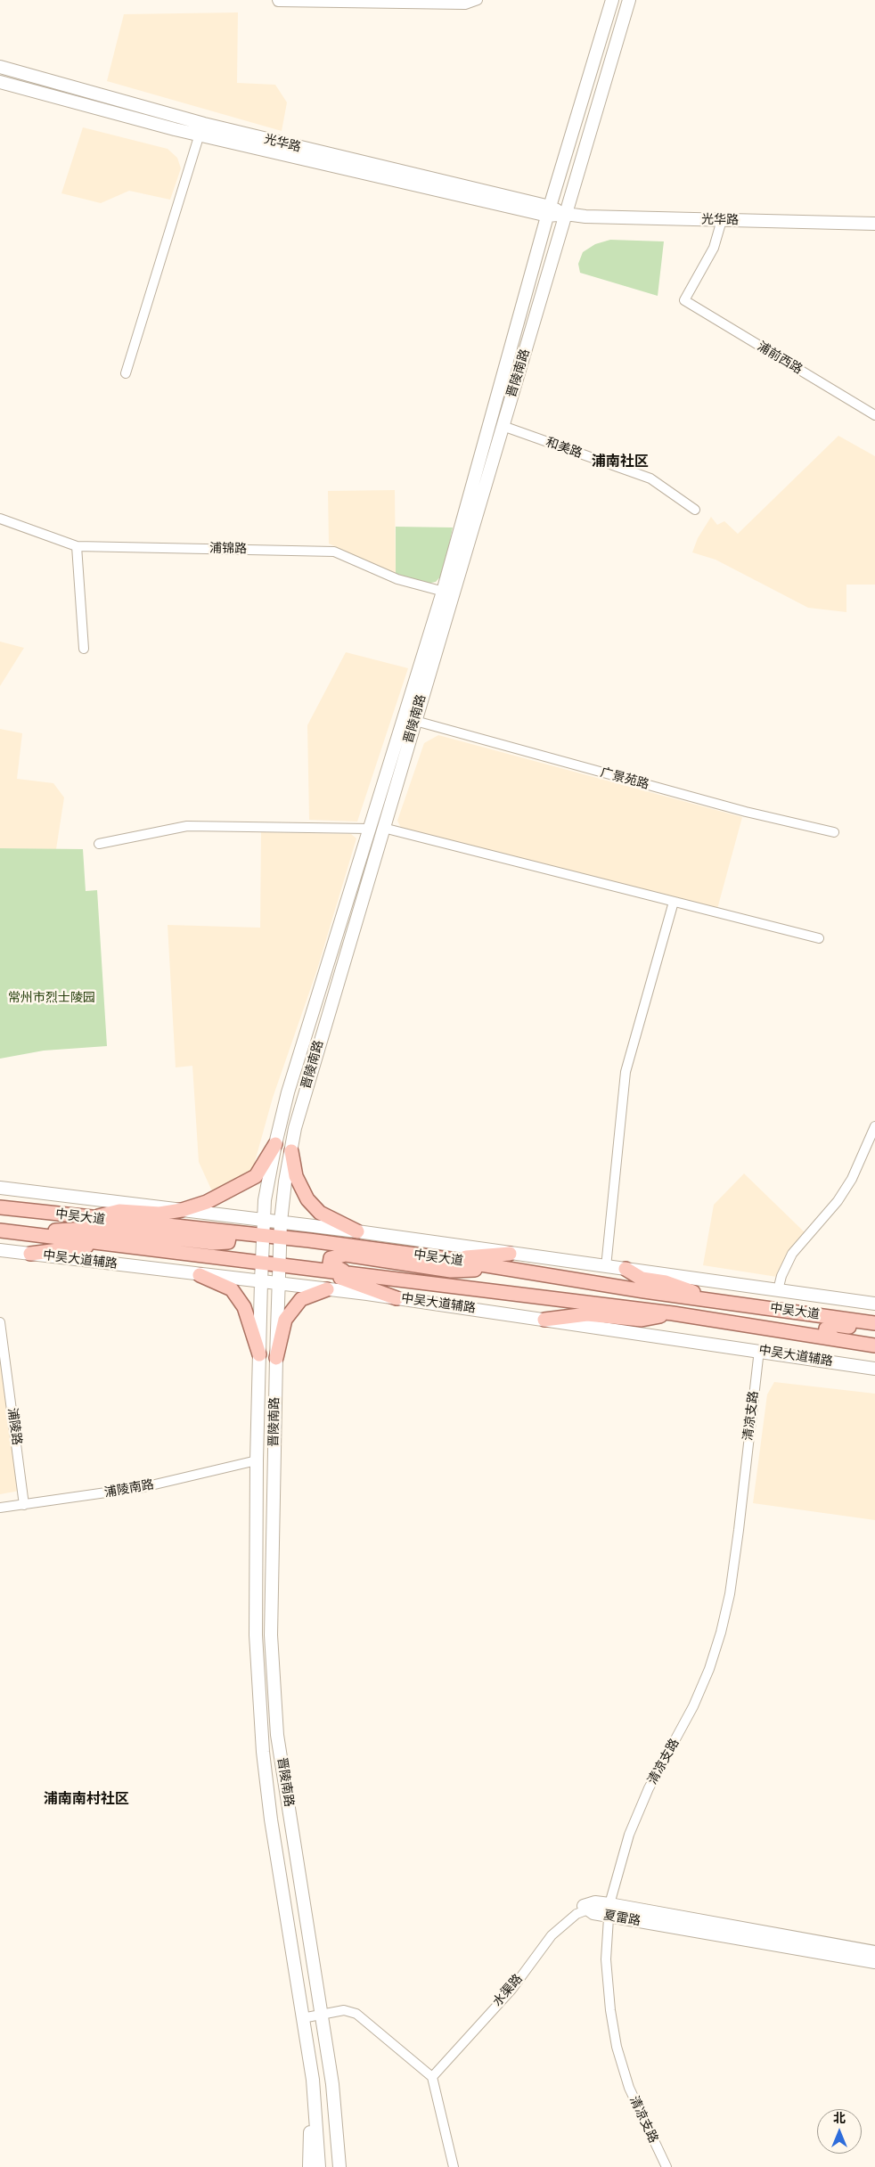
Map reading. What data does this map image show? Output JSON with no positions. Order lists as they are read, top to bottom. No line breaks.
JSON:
{"streets":{"main road":["光华路","晋陵南路","中吴大道","中吴大道辅路","夏雷路"],"street":["浦前西路","和美路","浦锦路","广景苑路","清凉支路","浦陵路","浦陵南路","水渠路"]},"crossings":[["光华路","浦前西路"],["光华路","晋陵南路"],["晋陵南路","和美路"],["晋陵南路","浦锦路"],["晋陵南路","广景苑路"],["晋陵南路","中吴大道"],["晋陵南路","中吴大道辅路"],["晋陵南路","浦陵南路"],["中吴大道辅路","清凉支路"],["清凉支路","夏雷路"],["浦陵路","浦陵南路"],["夏雷路","水渠路"]],"districts":["浦南社区","浦南南村社区"],"parks":["常州市烈士陵园"],"north":"top"}
